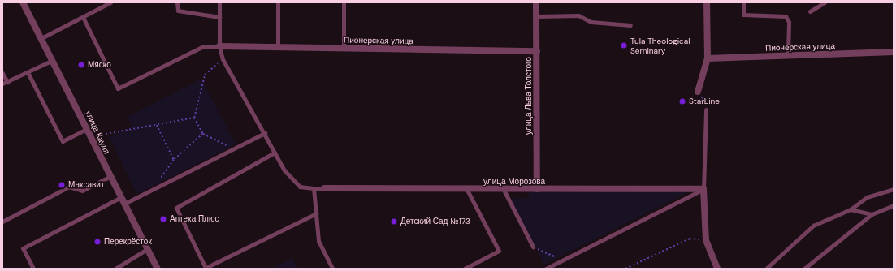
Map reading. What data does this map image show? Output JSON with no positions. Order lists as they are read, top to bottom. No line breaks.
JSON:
{"streets":{"street":["Пионерская улица","улица Льва Толстого","улица Кауля","улица Морозова"]},"crossings":[["Пионерская улица","улица Льва Толстого"],["улица Льва Толстого","улица Морозова"]],"places":["Tula Theological Seminary","Мяско","StarLine","Максавит","Аптека Плюс","Детский Сад №173","Перекрёсток"]}
